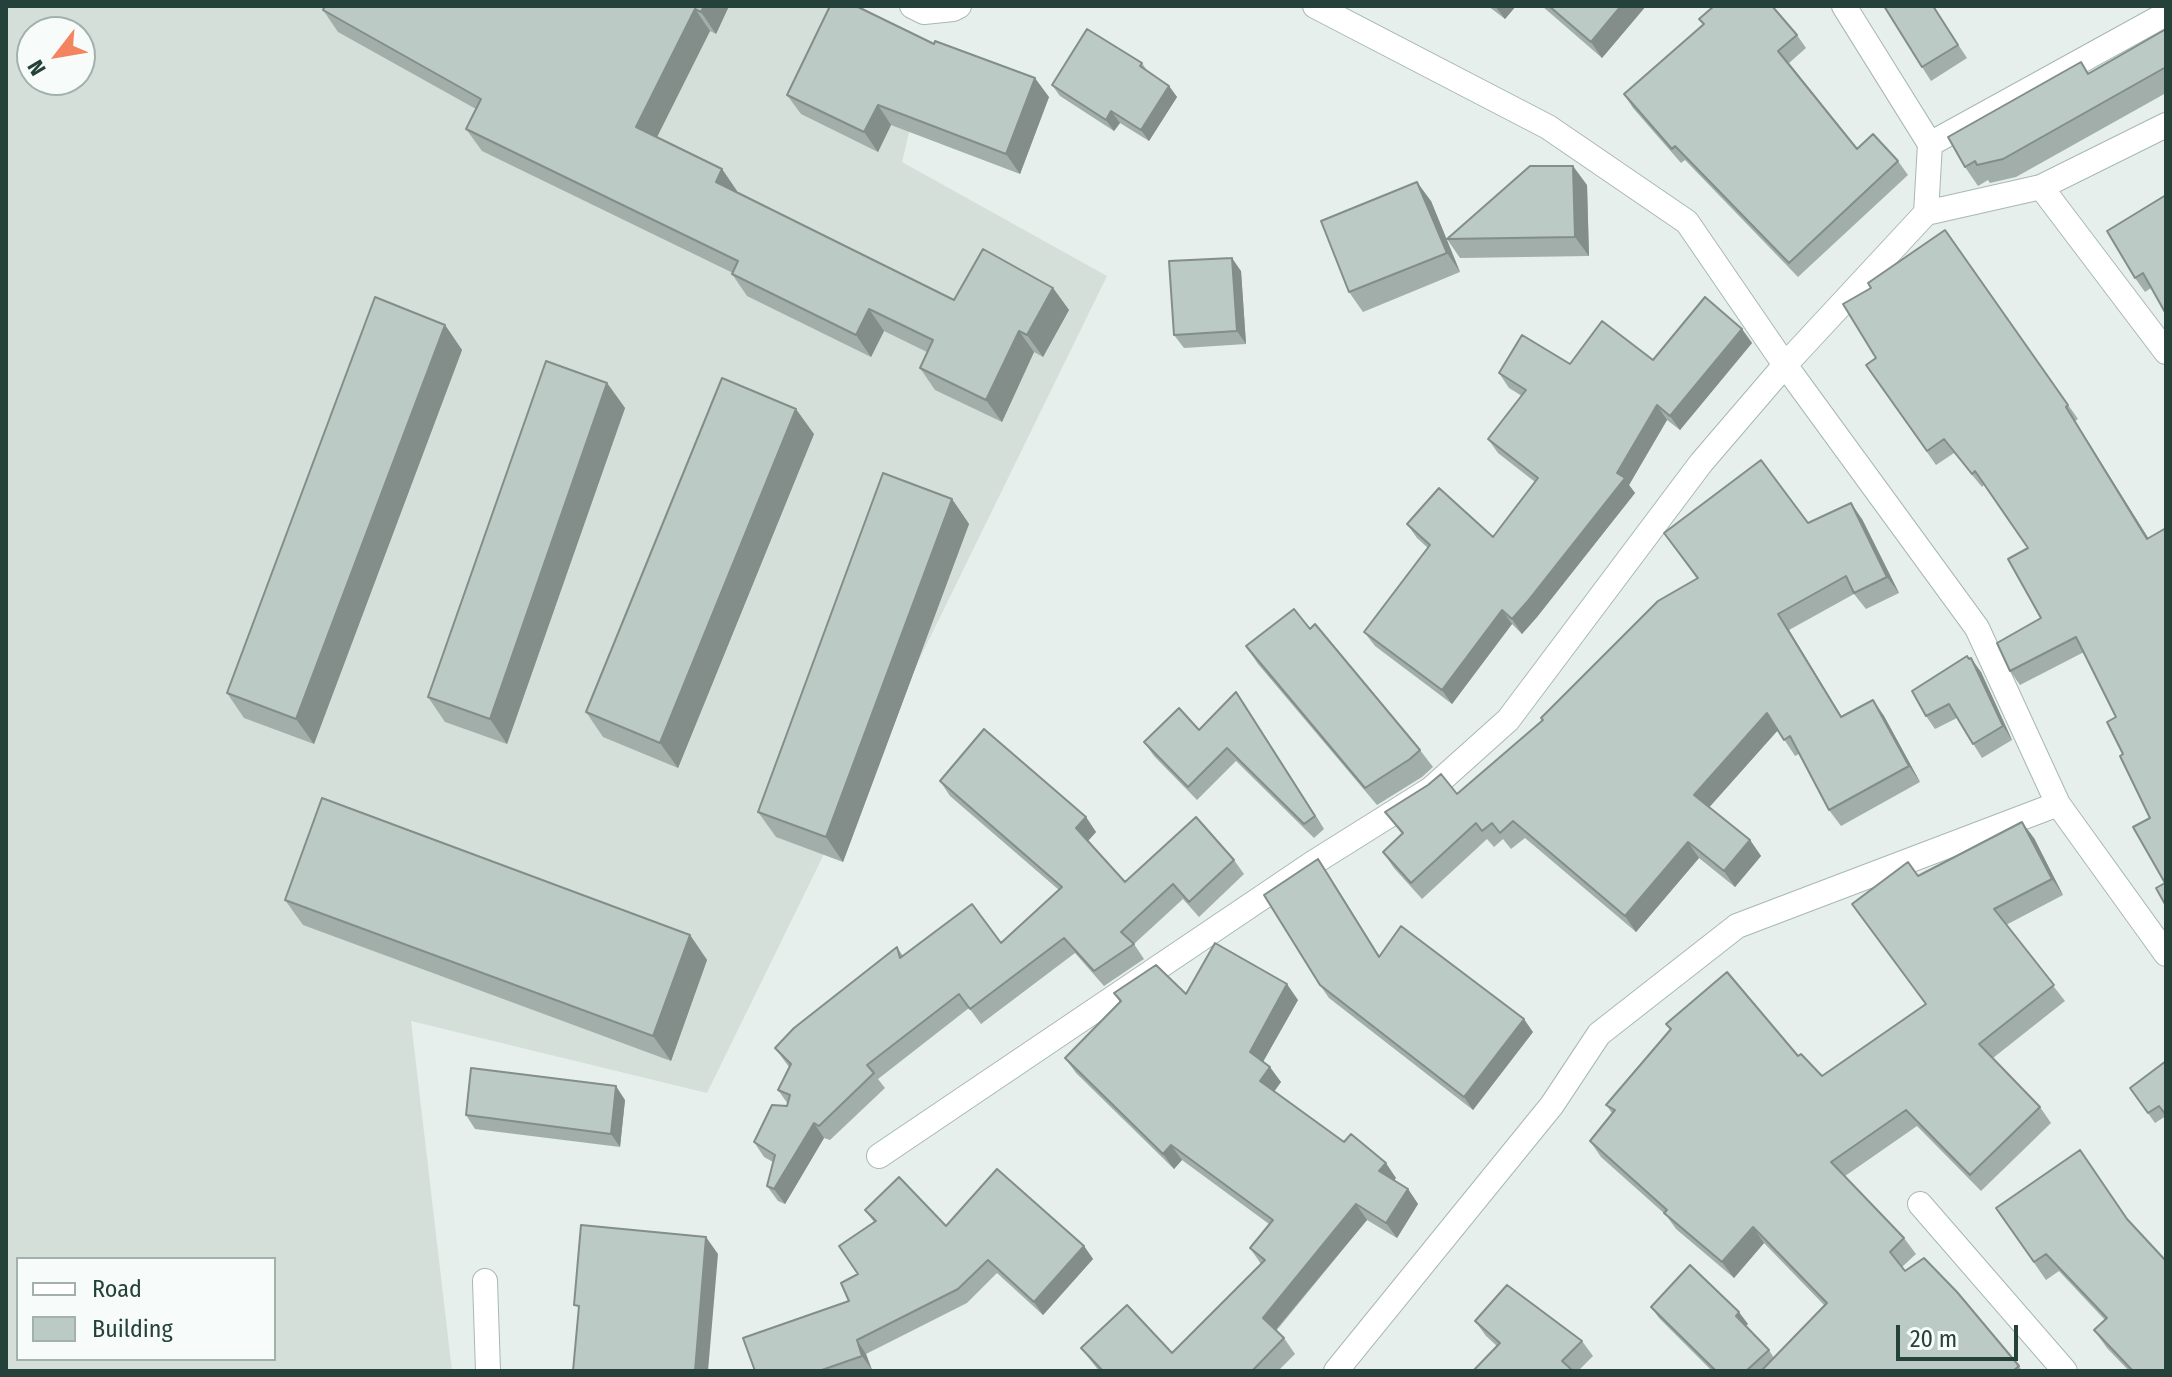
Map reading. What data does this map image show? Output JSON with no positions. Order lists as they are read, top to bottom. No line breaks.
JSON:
{"legend":["Road","Building"],"scale_bar":"20 m","north":"bottom left"}
